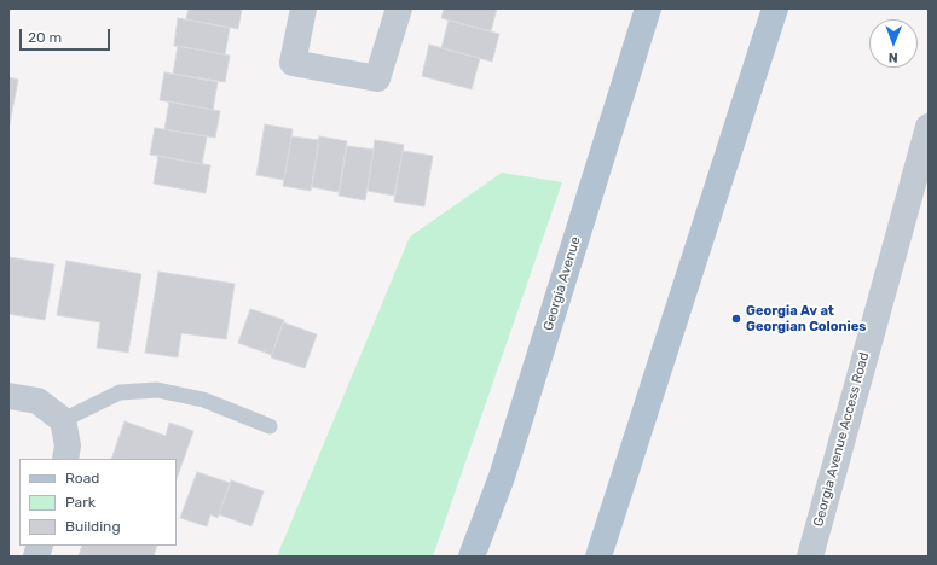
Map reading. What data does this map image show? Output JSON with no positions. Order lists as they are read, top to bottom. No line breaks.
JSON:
{"streets":{"main road":["Georgia Avenue"],"street":["Georgia Avenue Access Road"]},"places":["Georgia Av at Georgian Colonies"],"legend":["Road","Park","Building"],"scale_bar":"20 m","north":"bottom"}
